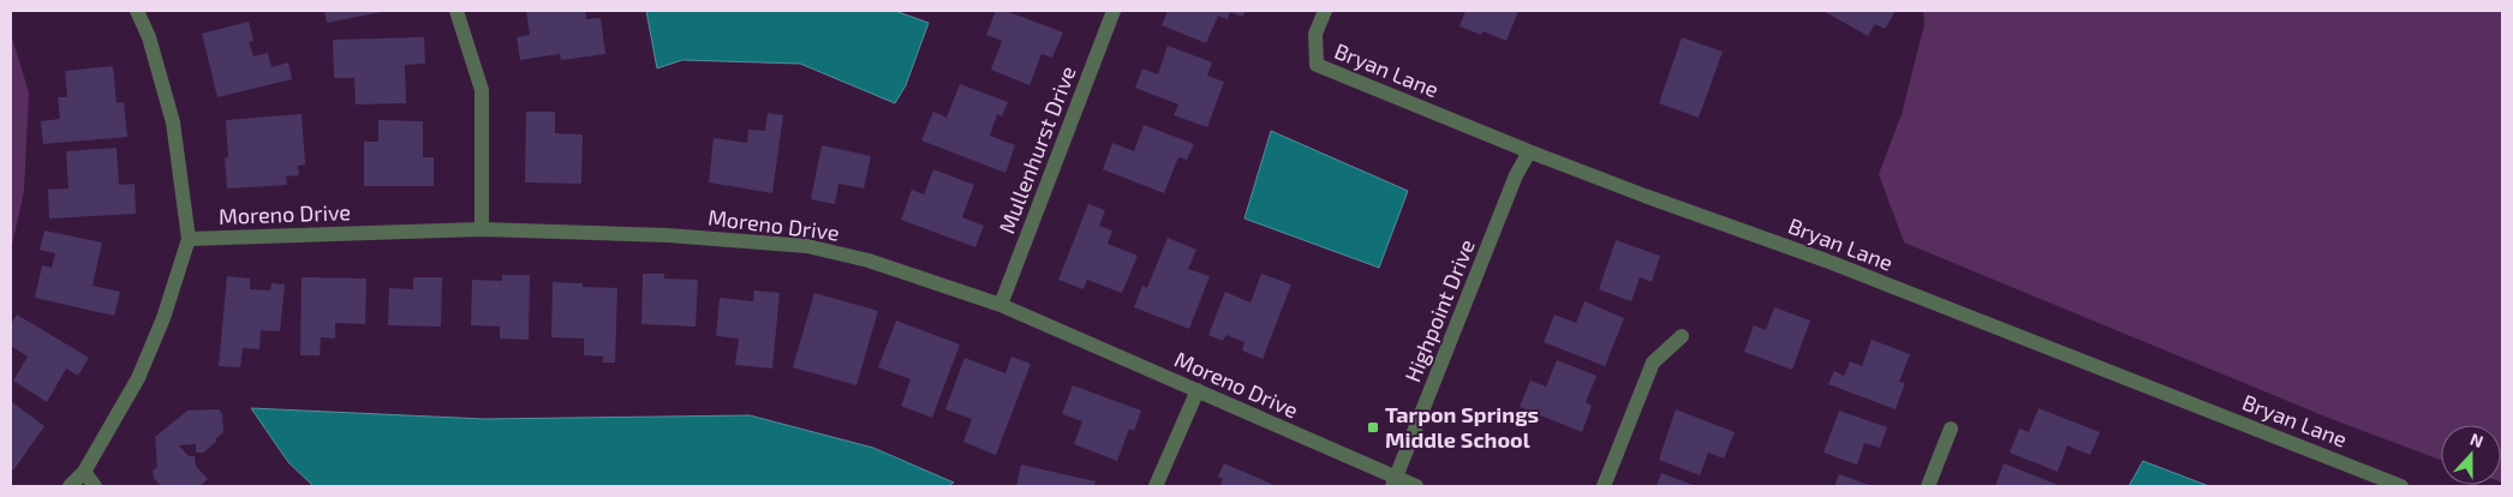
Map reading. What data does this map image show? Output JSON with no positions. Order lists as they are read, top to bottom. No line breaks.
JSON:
{"streets":{"street":["Bryan Lane","Mullenhurst Drive","Moreno Drive","Highpoint Drive"]},"crossings":[["Bryan Lane","Highpoint Drive"],["Mullenhurst Drive","Moreno Drive"],["Moreno Drive","Highpoint Drive"]],"places":{"transit":["Tarpon Springs Middle School"]},"north":"top"}
